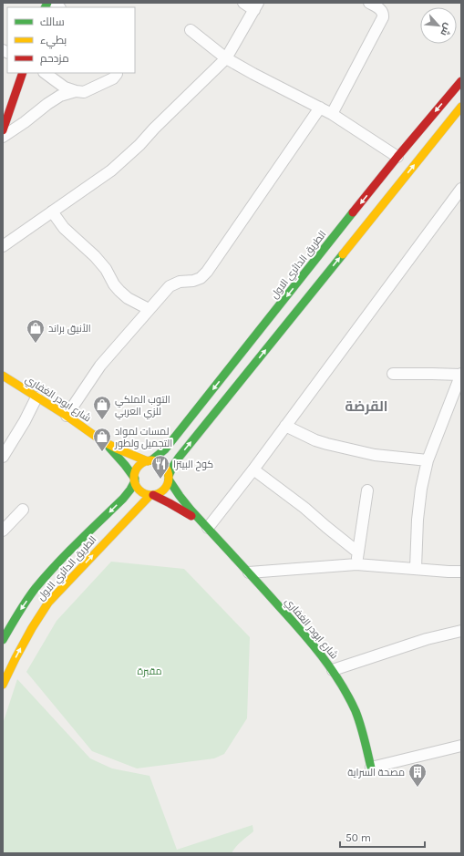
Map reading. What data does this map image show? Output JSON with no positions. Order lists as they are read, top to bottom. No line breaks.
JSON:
{"streets":{"main road":["الطريق الدائري الاول","شارع ابودر الغفاري"]},"crossings":[["الطريق الدائري الاول","شارع ابودر الغفاري"]],"districts":["القرضة"],"parks":["مقبرة"],"places":{"shop":["الأنيق براند","التوب الملكي للزي العربي","لمسات لمواد التجميل ولطور"],"restaurant":["كوخ البيتزا"],"building":["مصحة السراية"]},"legend":["سالك","بطيء","مزدحم"],"scale_bar":"50 m","north":"bottom right"}
